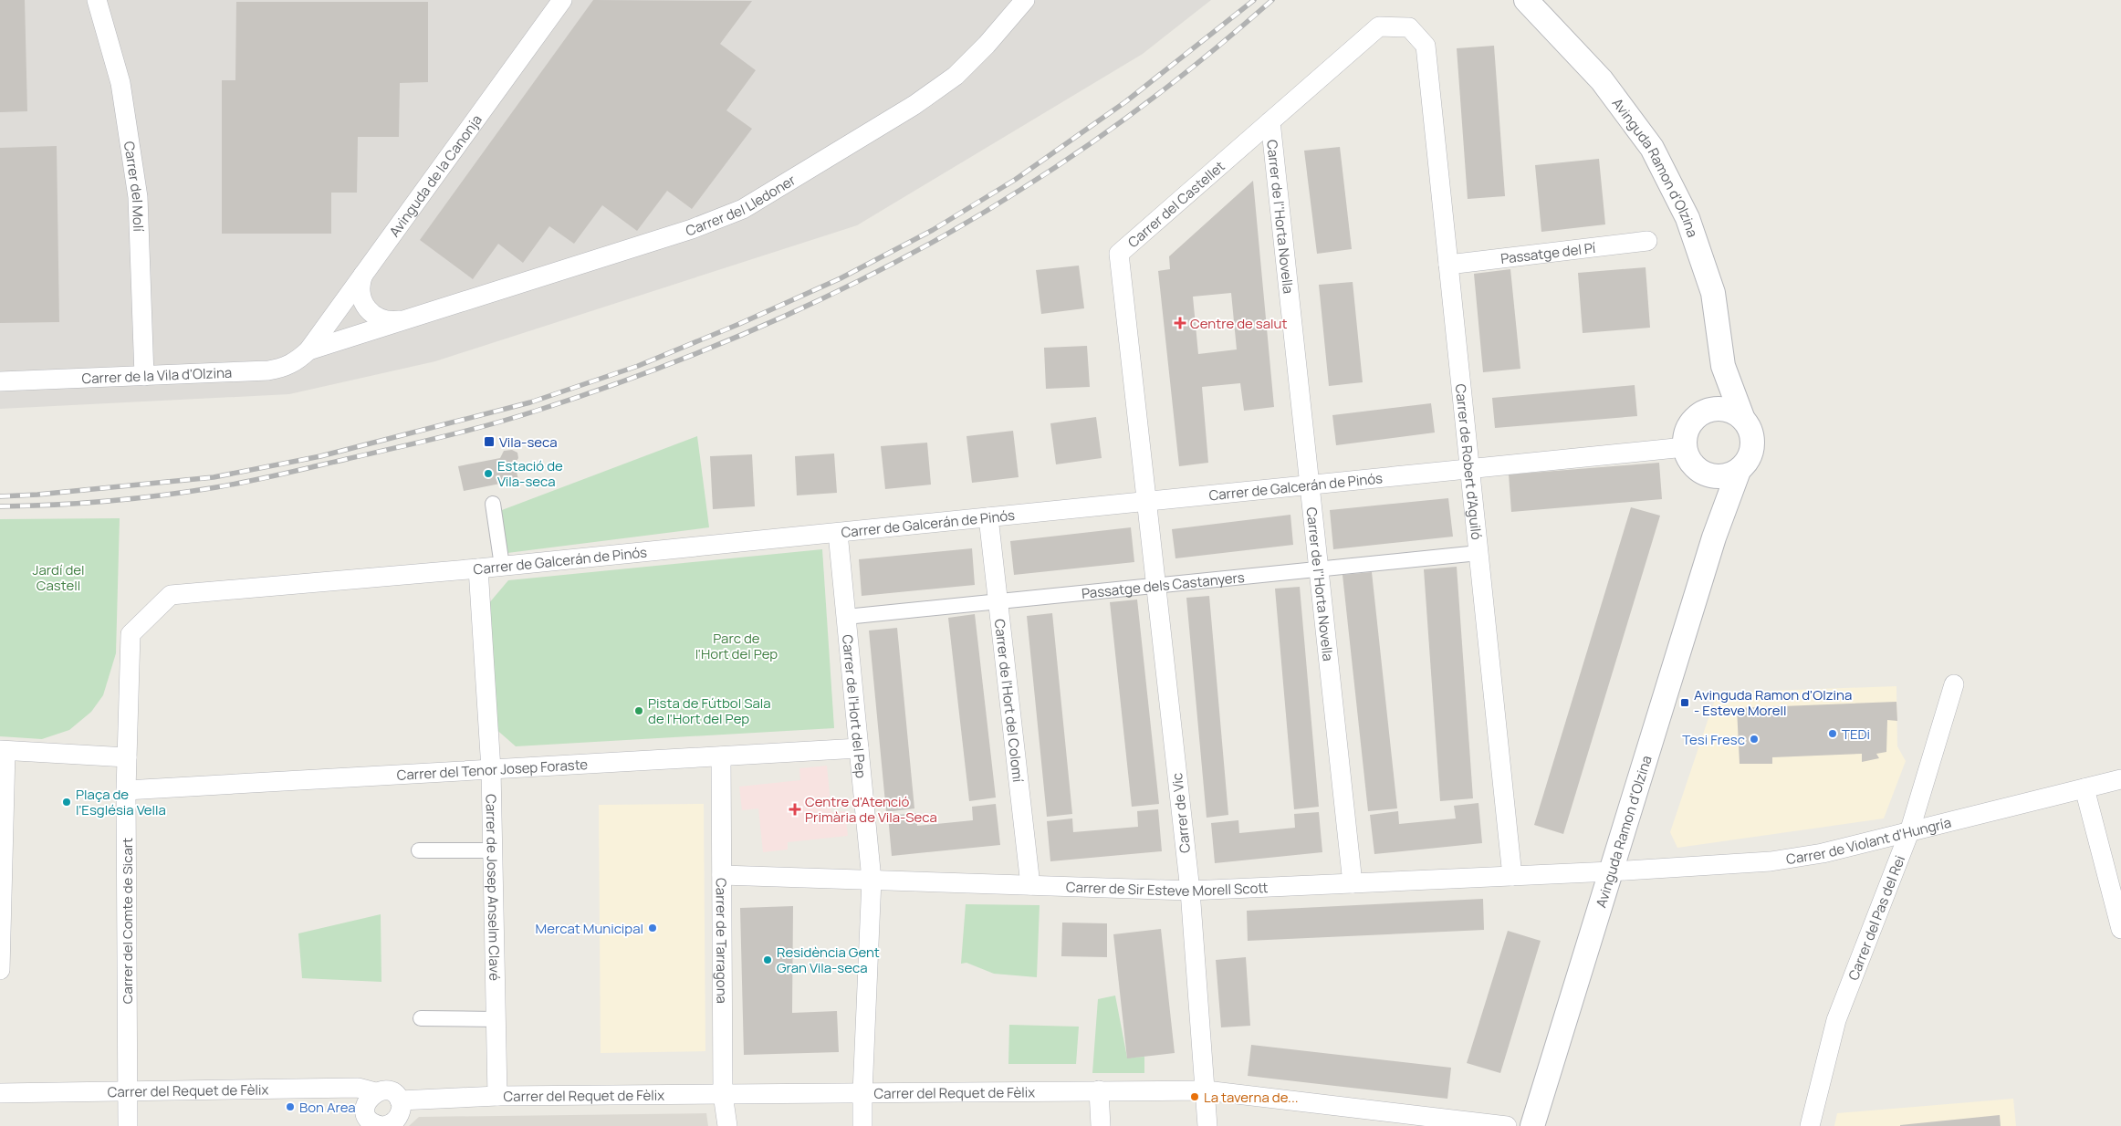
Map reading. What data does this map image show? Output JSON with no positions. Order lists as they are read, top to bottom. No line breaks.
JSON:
{"streets":{"street":["Avinguda Ramon d'Olzina","Avinguda de la Canonja","Carrer del Molí","Carrer del Lledoner","Carrer del Castellet","Carrer de l''Horta Novella","Passatge del Pí","Carrer de la Vila d'Olzina","Carrer de Robert d'Aguiló","Carrer de Galcerán de Pinós","Passatge dels Castanyers","Carrer de l'Hort del Colomí","Carrer de l'Hort del Pep","Carrer del Tenor Josep Foraste","Carrer de Vic","Carrer de Violant d'Hungría","Carrer de Sir Esteve Morell Scott","Carrer de Josep Anselm Clavé","Carrer del Pas del Rei","Carrer del Comte de Sicart","Carrer de Tarragona","Carrer del Requet de Fèlix"]},"crossings":[["Avinguda Ramon d'Olzina","Carrer de Galcerán de Pinós"],["Avinguda Ramon d'Olzina","Carrer de Violant d'Hungría"],["Avinguda Ramon d'Olzina","Carrer de Sir Esteve Morell Scott"],["Avinguda de la Canonja","Carrer del Lledoner"],["Avinguda de la Canonja","Carrer de la Vila d'Olzina"],["Carrer del Molí","Carrer de la Vila d'Olzina"],["Carrer del Lledoner","Carrer de la Vila d'Olzina"],["Carrer del Castellet","Carrer de l''Horta Novella"],["Carrer del Castellet","Carrer de Robert d'Aguiló"],["Carrer del Castellet","Carrer de Galcerán de Pinós"],["Carrer del Castellet","Carrer de Vic"],["Carrer de l''Horta Novella","Carrer de Galcerán de Pinós"],["Carrer de l''Horta Novella","Passatge dels Castanyers"],["Carrer de l''Horta Novella","Carrer de Sir Esteve Morell Scott"],["Passatge del Pí","Carrer de Robert d'Aguiló"],["Carrer de Robert d'Aguiló","Carrer de Galcerán de Pinós"],["Carrer de Robert d'Aguiló","Passatge dels Castanyers"],["Carrer de Robert d'Aguiló","Carrer de Sir Esteve Morell Scott"],["Carrer de Galcerán de Pinós","Carrer de l'Hort del Colomí"],["Carrer de Galcerán de Pinós","Carrer de l'Hort del Pep"],["Carrer de Galcerán de Pinós","Carrer de Vic"],["Carrer de Galcerán de Pinós","Carrer de Josep Anselm Clavé"],["Carrer de Galcerán de Pinós","Carrer del Comte de Sicart"],["Passatge dels Castanyers","Carrer de l'Hort del Colomí"],["Passatge dels Castanyers","Carrer de l'Hort del Pep"],["Passatge dels Castanyers","Carrer de Vic"],["Carrer de l'Hort del Colomí","Carrer de Sir Esteve Morell Scott"],["Carrer de l'Hort del Pep","Carrer del Tenor Josep Foraste"],["Carrer de l'Hort del Pep","Carrer de Sir Esteve Morell Scott"],["Carrer de l'Hort del Pep","Carrer del Requet de Fèlix"],["Carrer del Tenor Josep Foraste","Carrer de Josep Anselm Clavé"],["Carrer del Tenor Josep Foraste","Carrer del Comte de Sicart"],["Carrer del Tenor Josep Foraste","Carrer de Tarragona"],["Carrer de Vic","Carrer de Sir Esteve Morell Scott"],["Carrer de Vic","Carrer del Requet de Fèlix"],["Carrer de Violant d'Hungría","Carrer de Sir Esteve Morell Scott"],["Carrer de Violant d'Hungría","Carrer del Pas del Rei"],["Carrer de Sir Esteve Morell Scott","Carrer de Tarragona"],["Carrer de Josep Anselm Clavé","Carrer del Requet de Fèlix"],["Carrer del Comte de Sicart","Carrer del Requet de Fèlix"],["Carrer de Tarragona","Carrer del Requet de Fèlix"]],"parks":["Jardí del Castell","Parc de l'Hort del Pep"],"places":{"health":["Centre de salut","Centre d'Atenció Primària de Vila-Seca"],"transit":["Vila-seca","Avinguda Ramon d'Olzina - Esteve Morell"],"other":["Estació de Vila-seca","Pista de Fútbol Sala de l'Hort del Pep","TEDi","Tesi Fresc","Plaça de l’Església Vella","Mercat Municipal","Residència Gent Gran Vila-seca","La taverna de...","Bon Area"]}}
